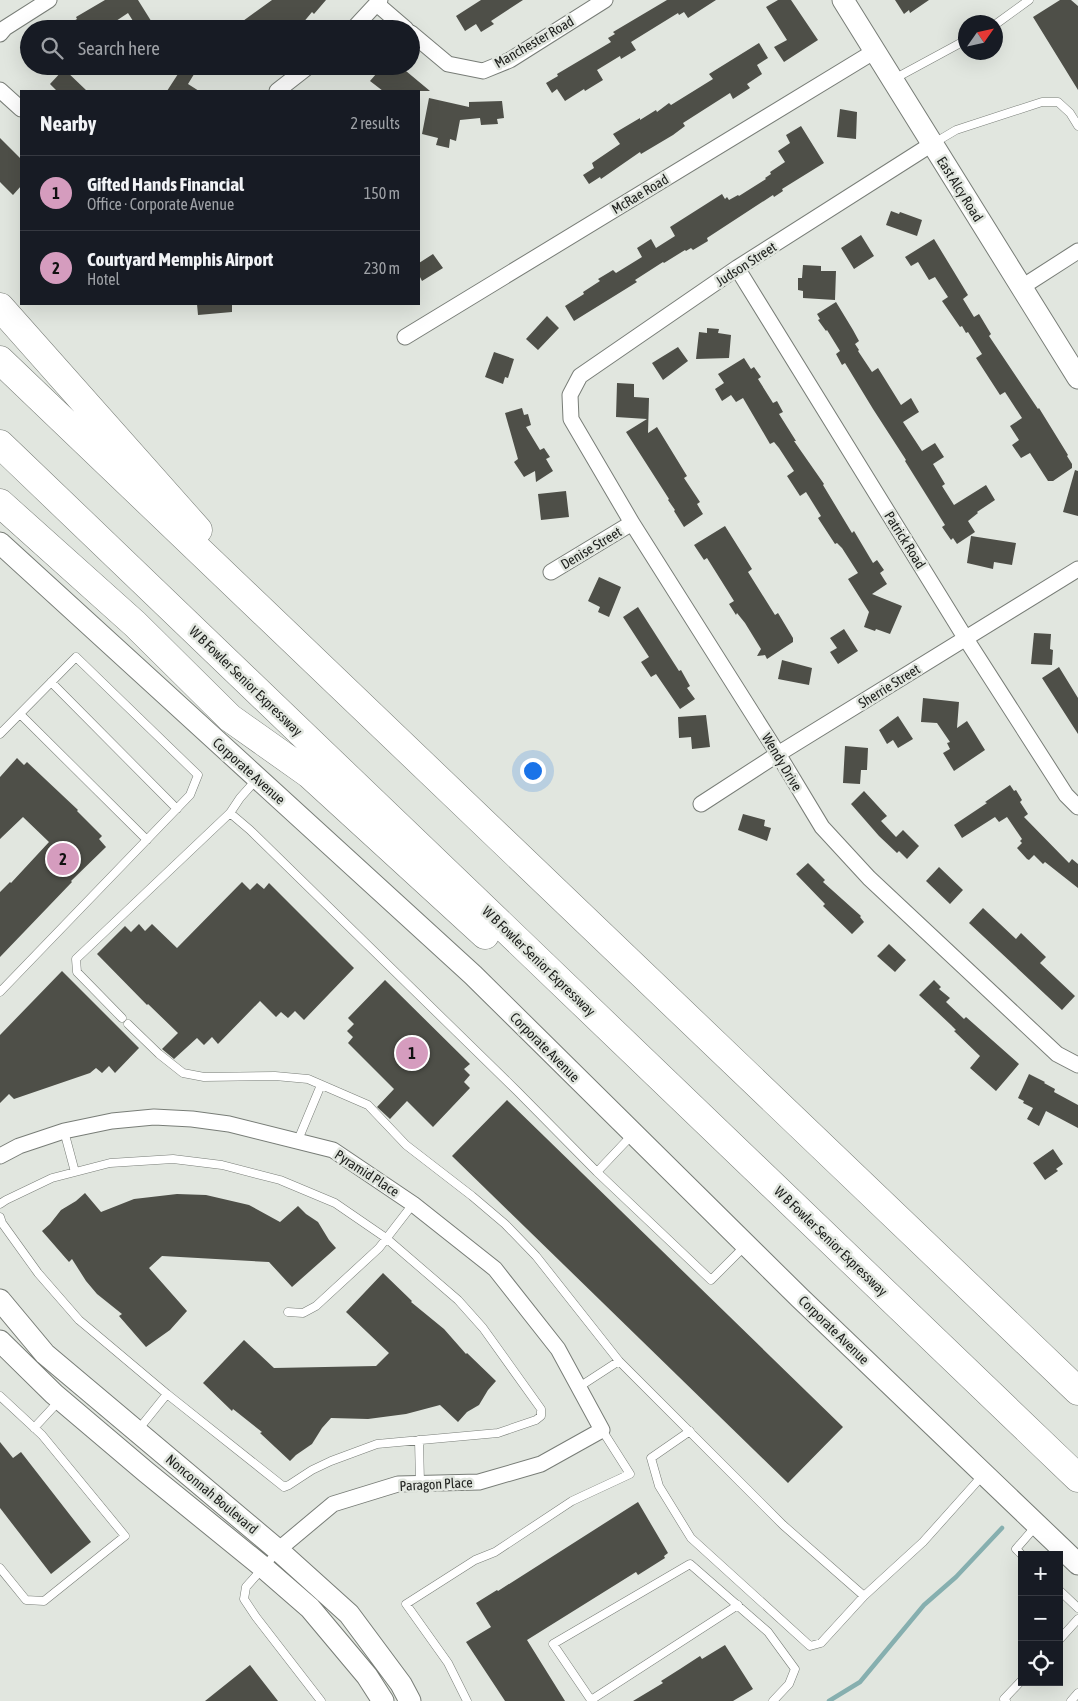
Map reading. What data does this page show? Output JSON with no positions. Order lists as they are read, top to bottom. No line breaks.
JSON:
{"streets":{"highway":["W B Fowler Senior Expressway"],"street":["Manchester Road","East Alcy Road","McRae Road","Judson Street","Patrick Road","Denise Street","Sherrie Street","Wendy Drive","Corporate Avenue","Pyramid Place","Paragon Place","Nonconnah Boulevard"]},"crossings":[["East Alcy Road","McRae Road"],["East Alcy Road","Judson Street"],["Judson Street","Patrick Road"],["Judson Street","Wendy Drive"],["Patrick Road","Sherrie Street"],["Denise Street","Wendy Drive"],["Sherrie Street","Wendy Drive"],["Pyramid Place","Paragon Place"],["Paragon Place","Nonconnah Boulevard"]],"north":"top right","page":{"search":"Search here","heading":["Nearby","2 results"],"list":[{"mark":"1","name":"Gifted Hands Financial","note":"Office · Corporate Avenue","value":"150 m"},{"mark":"2","name":"Courtyard Memphis Airport","note":"Hotel","value":"230 m"}],"pins":["2","1"],"map_buttons":["+","−"]}}
